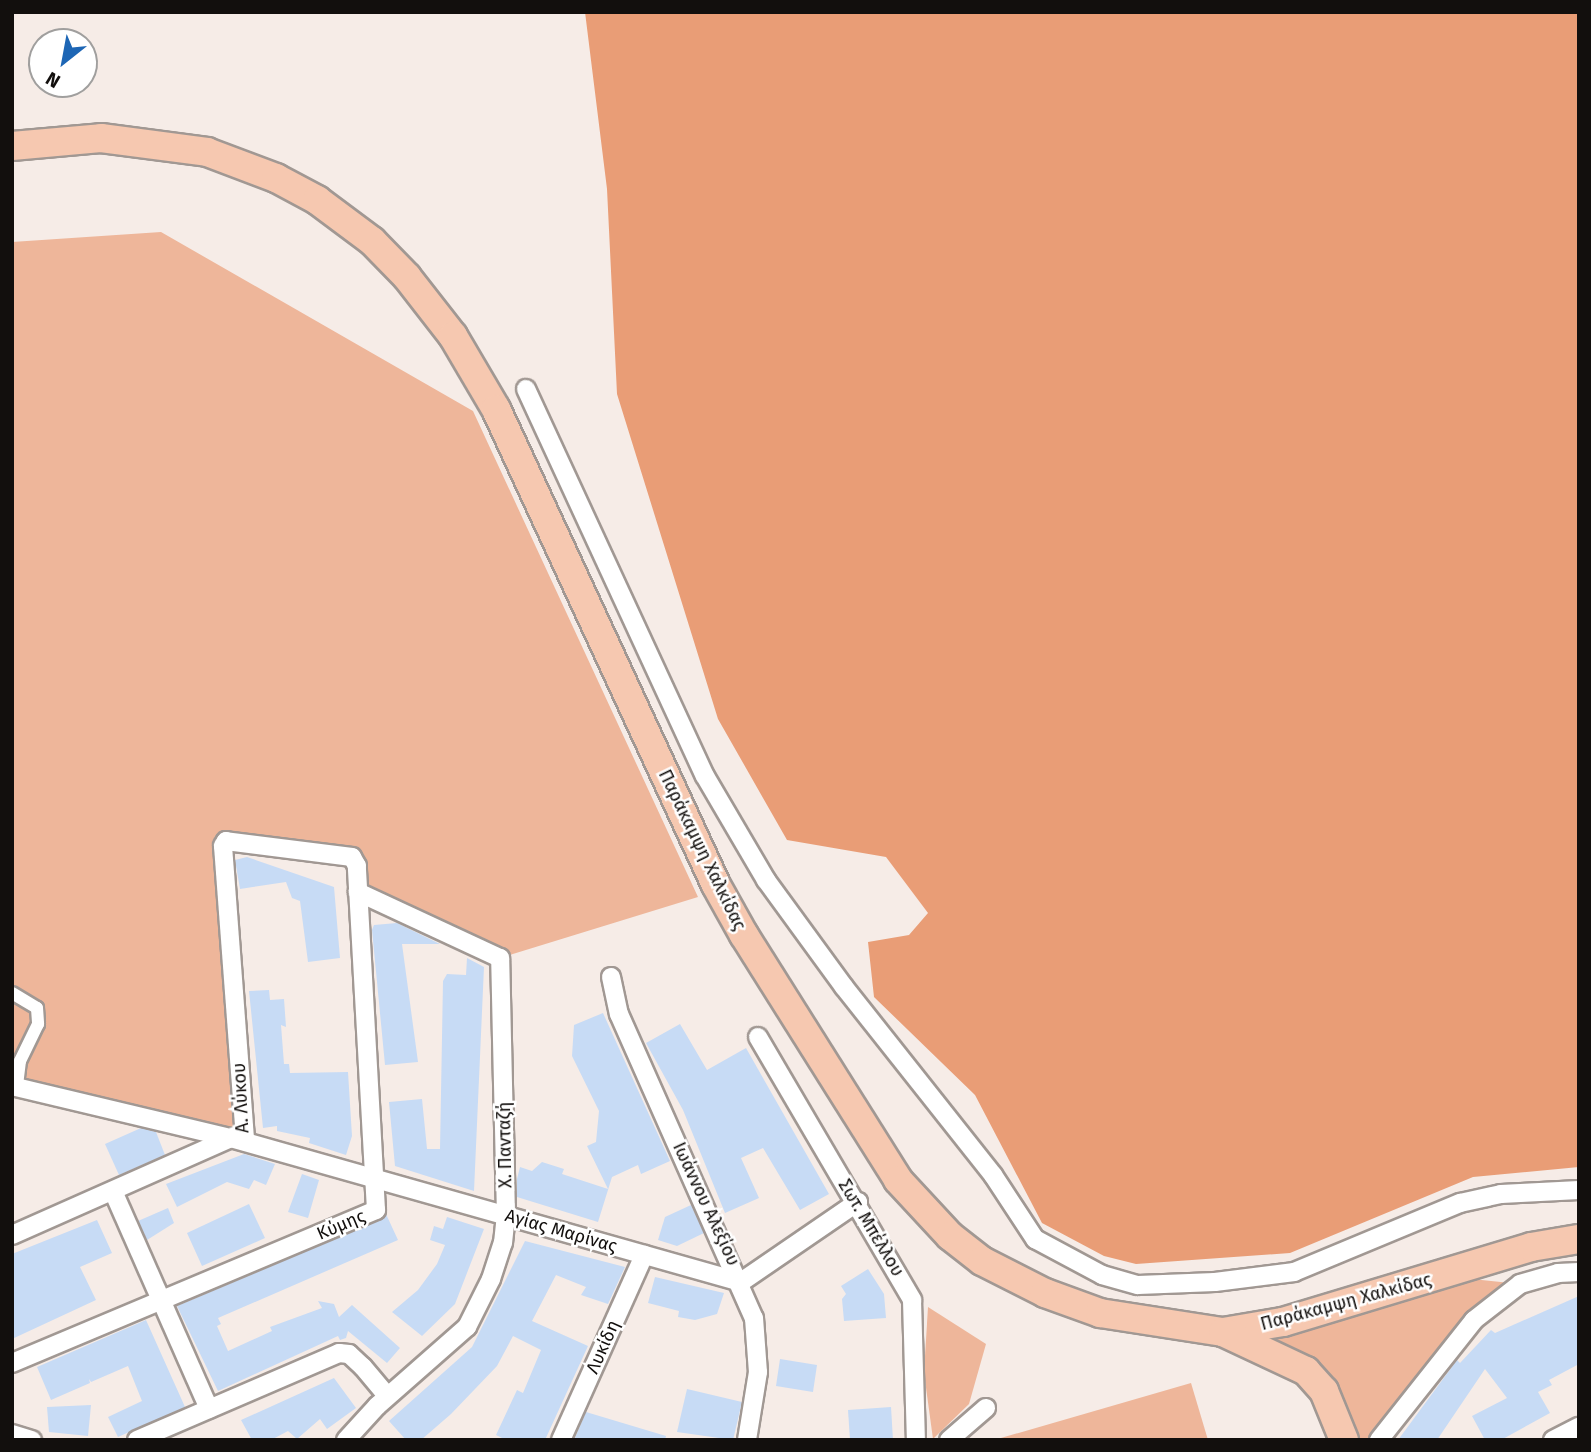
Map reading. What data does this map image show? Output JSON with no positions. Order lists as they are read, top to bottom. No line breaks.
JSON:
{"streets":{"main road":["Παράκαμψη Χαλκίδας"],"street":["Α. Λύκου","Χ. Πανταζή","Ιωάννου Αλεξίου","Κύμης","Σωτ. Μπέλλου","Αγίας Μαρίνας","Λυκίδη"]},"crossings":[["Α. Λύκου","Κύμης"],["Α. Λύκου","Αγίας Μαρίνας"],["Χ. Πανταζή","Κύμης"],["Χ. Πανταζή","Αγίας Μαρίνας"],["Ιωάννου Αλεξίου","Αγίας Μαρίνας"],["Κύμης","Αγίας Μαρίνας"],["Αγίας Μαρίνας","Λυκίδη"]],"north":"bottom left"}
